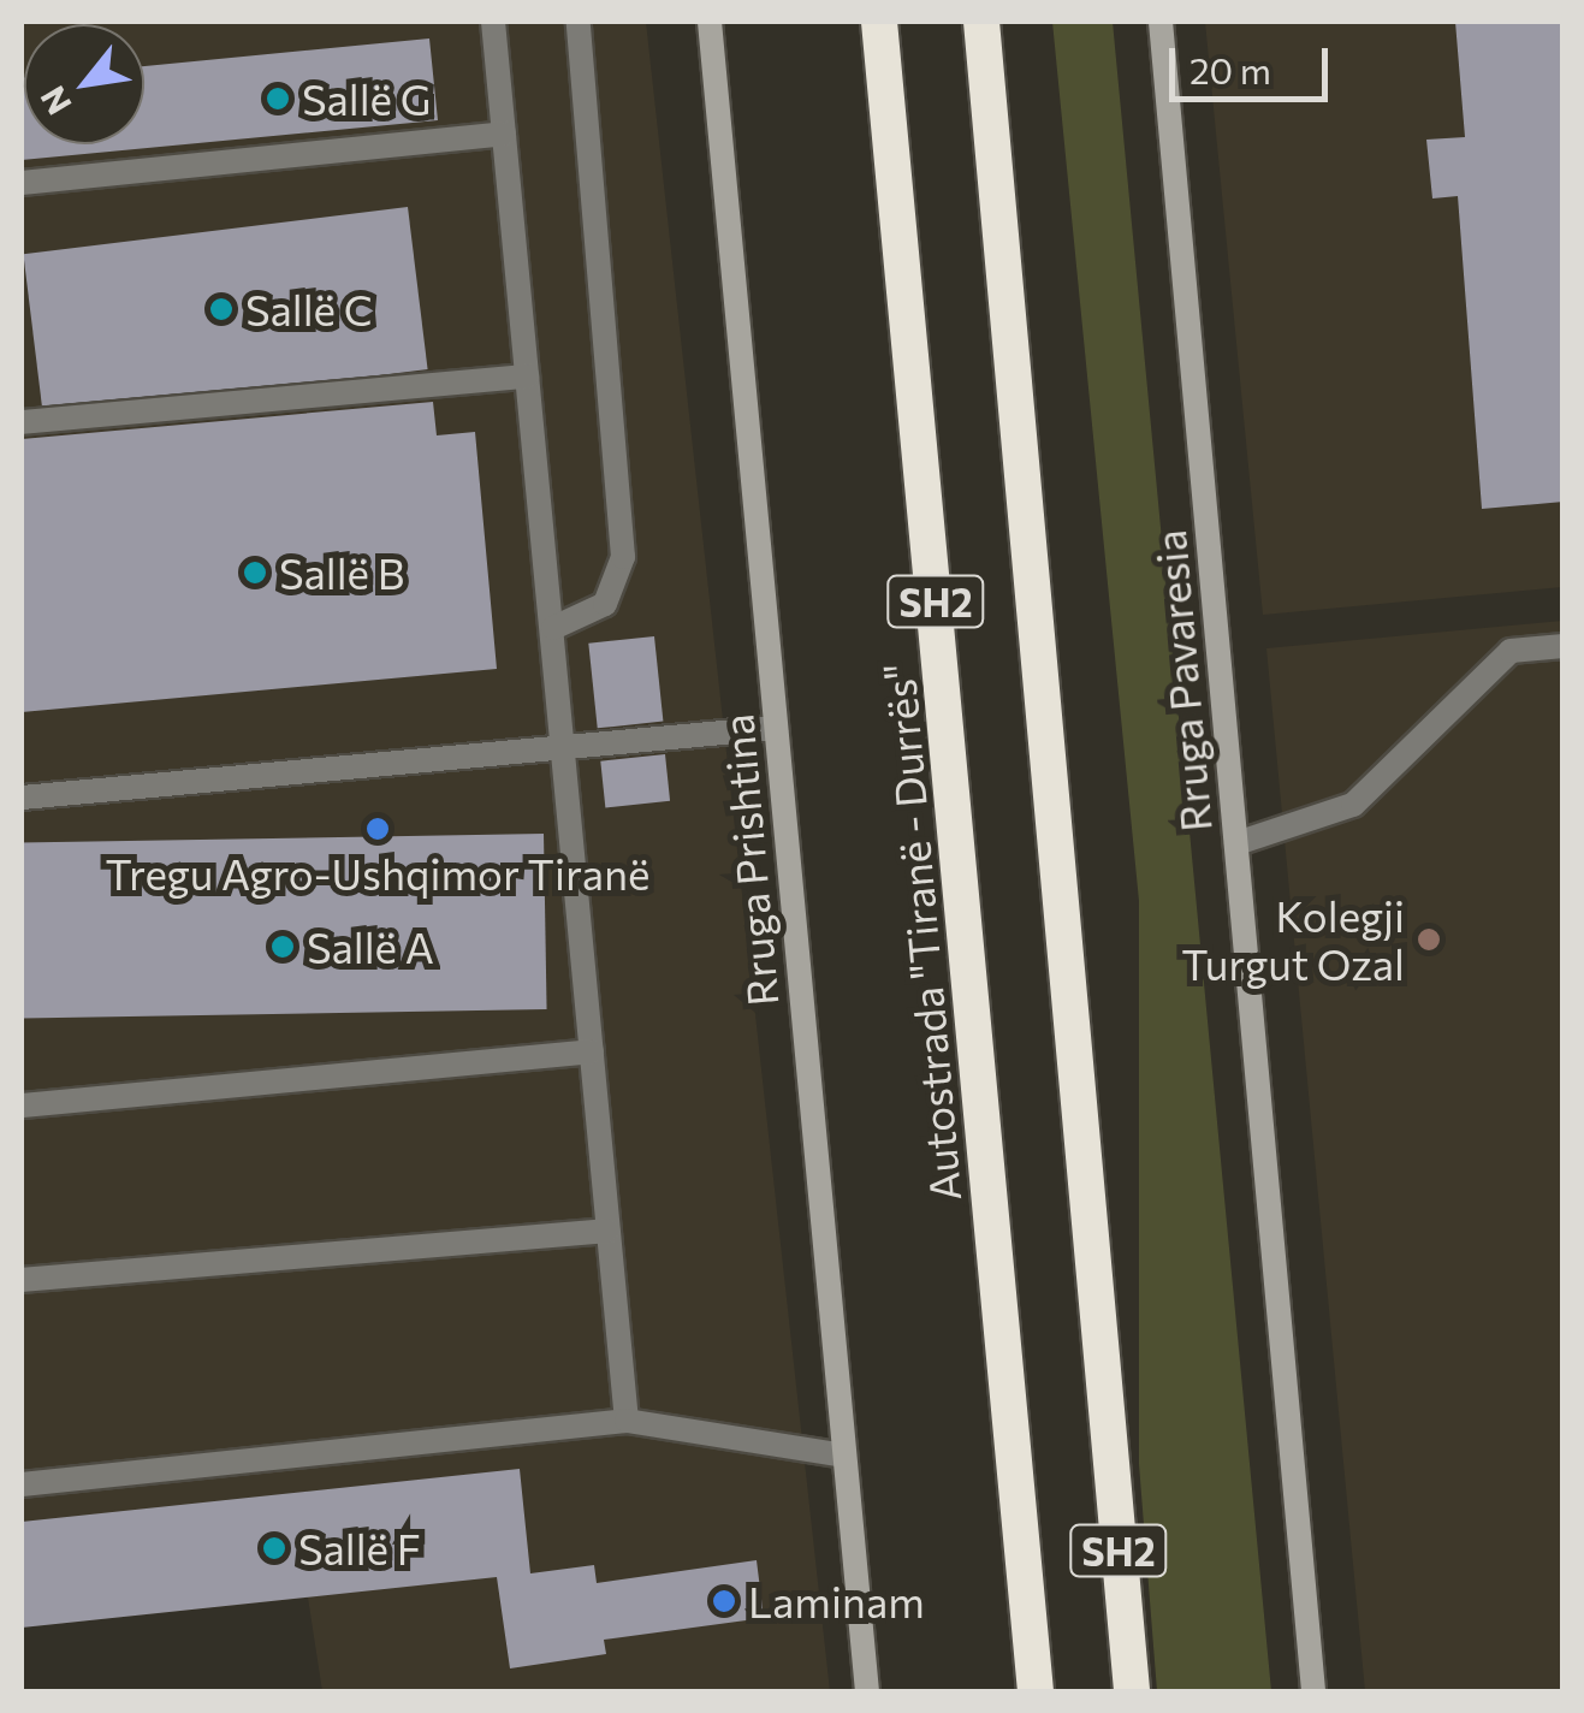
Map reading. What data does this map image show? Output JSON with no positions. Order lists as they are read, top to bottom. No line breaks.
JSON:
{"streets":{"highway":["SH2","Autostrada \"Tiranë - Durrës\""],"main road":["Rruga Pavaresia","Rruga Prishtina"]},"places":["Sallë G","Sallë C","Sallë B","Tregu Agro-Ushqimor Tiranë","Kolegji Turgut Ozal","Sallë A","Sallë F","Laminam"],"scale_bar":"20 m","north":"bottom left"}
